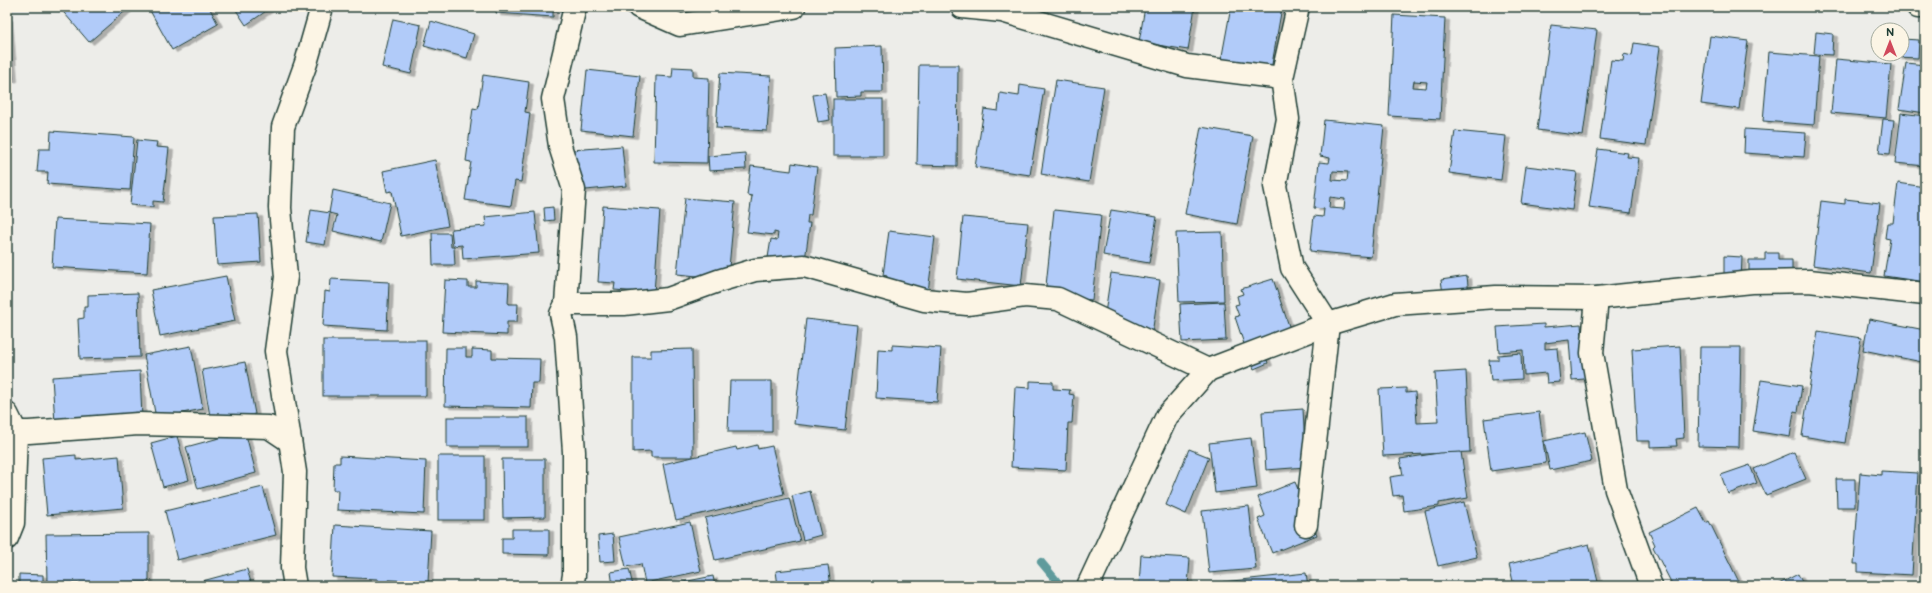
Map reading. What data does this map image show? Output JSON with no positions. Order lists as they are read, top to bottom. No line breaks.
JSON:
{"north":"top"}
